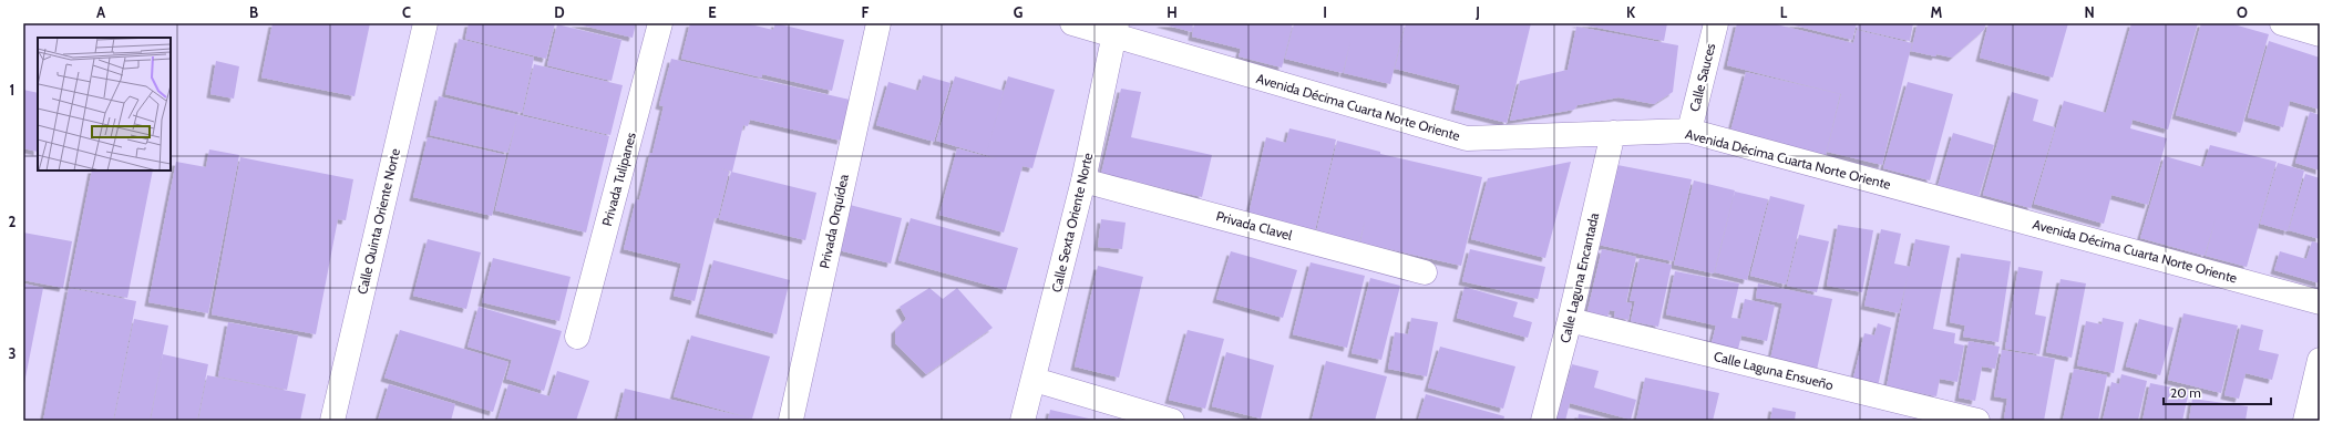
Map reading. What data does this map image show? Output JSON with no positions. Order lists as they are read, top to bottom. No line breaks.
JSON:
{"streets":{"street":["Calle Sauces","Avenida Décima Cuarta Norte Oriente","Privada Tulipanes","Calle Quinta Oriente Norte","Privada Orquídea","Calle Sexta Oriente Norte","Privada Clavel","Calle Laguna Encantada","Calle Laguna Ensueño"]},"crossings":[["Calle Sauces","Avenida Décima Cuarta Norte Oriente"],["Avenida Décima Cuarta Norte Oriente","Calle Sexta Oriente Norte"],["Avenida Décima Cuarta Norte Oriente","Calle Laguna Encantada"],["Calle Sexta Oriente Norte","Privada Clavel"],["Calle Laguna Encantada","Calle Laguna Ensueño"]],"scale_bar":"20 m","grid":{"columns":["A","B","C","D","E","F","G","H","I","J","K","L","M","N","O"],"rows":["1","2","3"]}}
